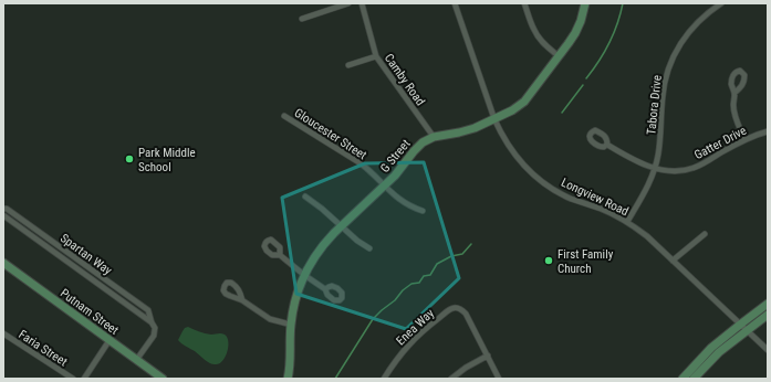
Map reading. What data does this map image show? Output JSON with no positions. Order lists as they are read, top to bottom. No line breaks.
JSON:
{"streets":{"street":["Camby Road","Tabora Drive","Gloucester Street","Gatter Drive","G Street","Longview Road","Spartan Way","Putnam Street","Enea Way","Faria Street"]},"crossings":[["Camby Road","G Street"],["Tabora Drive","Gatter Drive"],["Tabora Drive","Longview Road"],["Gloucester Street","G Street"],["G Street","Longview Road"]],"places":["Park Middle School","First Family Church"]}
